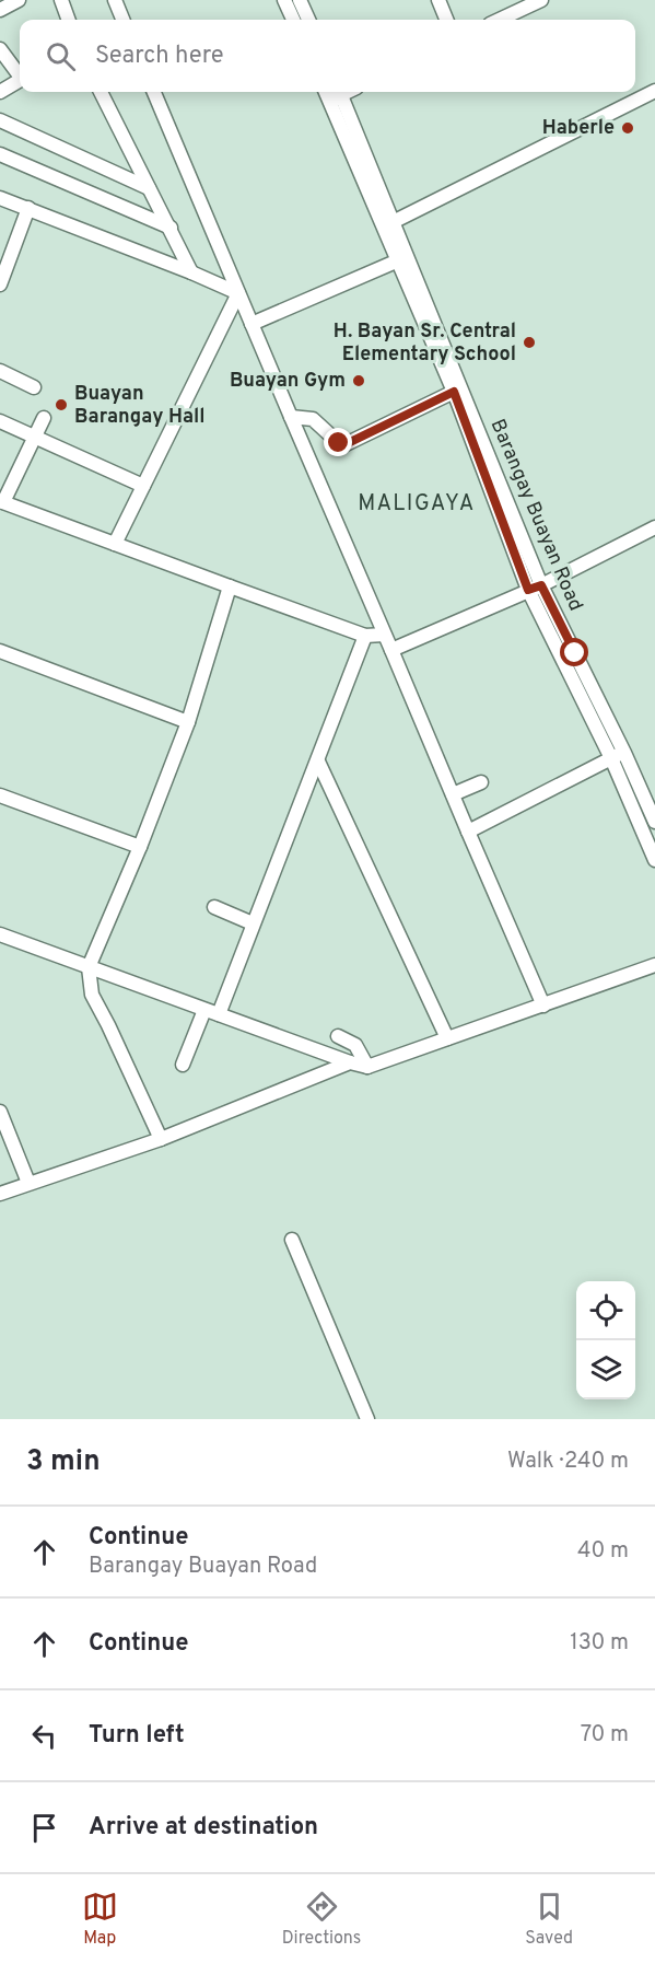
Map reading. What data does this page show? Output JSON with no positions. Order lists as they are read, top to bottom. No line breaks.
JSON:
{"streets":{"street":["Barangay Buayan Road"]},"districts":["MALIGAYA"],"places":["Haberle","H. Bayan Sr. Central Elementary School","Buayan Gym","Buayan Barangay Hall"],"page":{"search":"Search here","heading":["3 min","Walk · 240 m"],"list":[["Continue","Barangay Buayan Road","40 m"],["Continue","130 m"],["Turn left","70 m"],"Arrive at destination"],"nav":["Map","Directions","Saved"]}}
